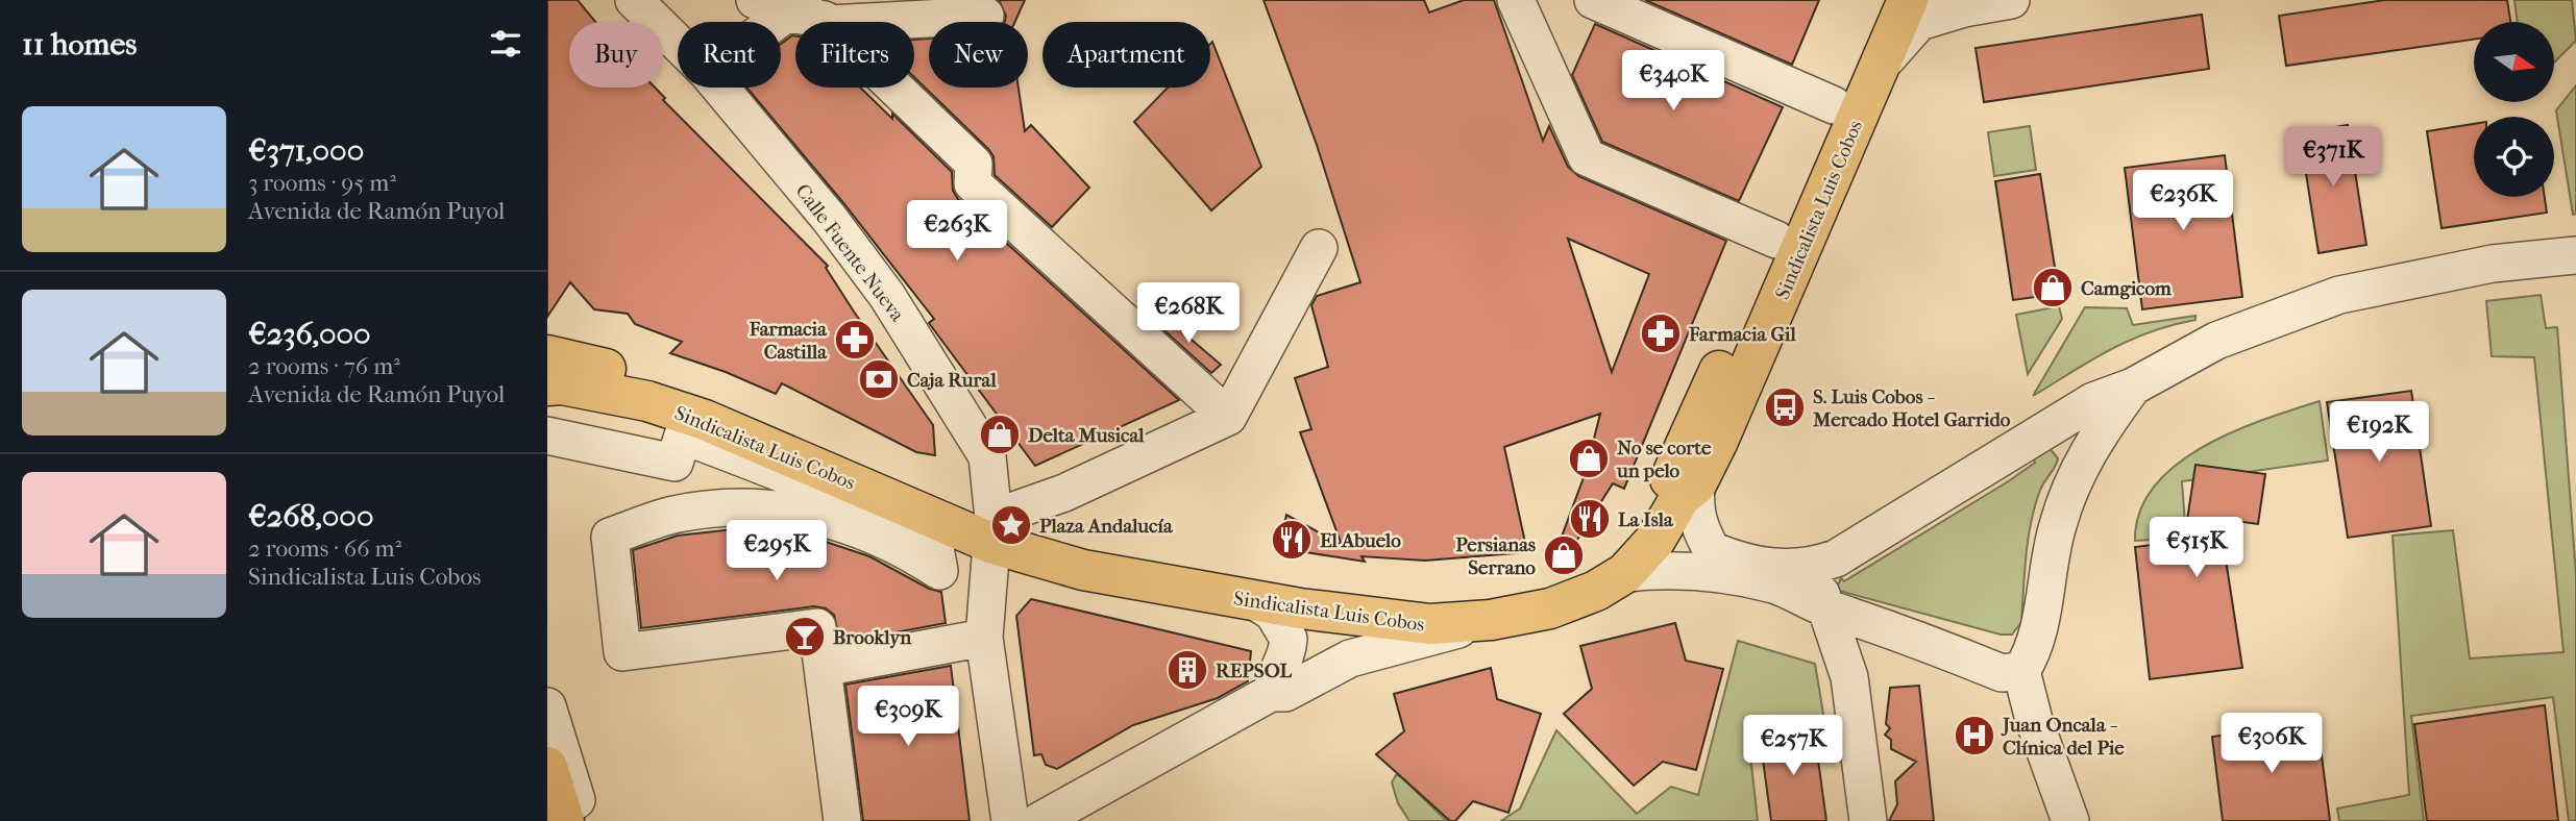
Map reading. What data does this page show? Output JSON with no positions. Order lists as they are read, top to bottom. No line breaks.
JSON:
{"streets":{"main road":["Sindicalista Luis Cobos"],"street":["Calle Fuente Nueva"]},"crossings":[["Sindicalista Luis Cobos","Calle Fuente Nueva"]],"places":{"shop":["Camgicom","Delta Musical","No se corte un pelo","Persianas Serrano"],"pharmacy":["Farmacia Gil","Farmacia Castilla"],"bank":["Caja Rural"],"bus stop":["S. Luis Cobos - Mercado Hotel Garrido"],"restaurant":["La Isla","El Abuelo"],"place":["Plaza Andalucía"],"bar":["Brooklyn"],"building":["REPSOL"],"hospital":["Juan Oncala - Clínica del Pie"]},"north":"right","page":{"heading":"11 homes","chip":["Buy","Rent","Filters","New","Apartment"],"price":["€340K","€371K","€236K","€263K","€268K","€192K","€515K","€295K","€309K","€306K","€257K"],"list":[{"name":"€371,000","note":"3 rooms · 95 m² · Avenida de Ramón Puyol"},{"name":"€236,000","note":"2 rooms · 76 m² · Avenida de Ramón Puyol"},{"name":"€268,000","note":"2 rooms · 66 m² · Sindicalista Luis Cobos"}]}}
